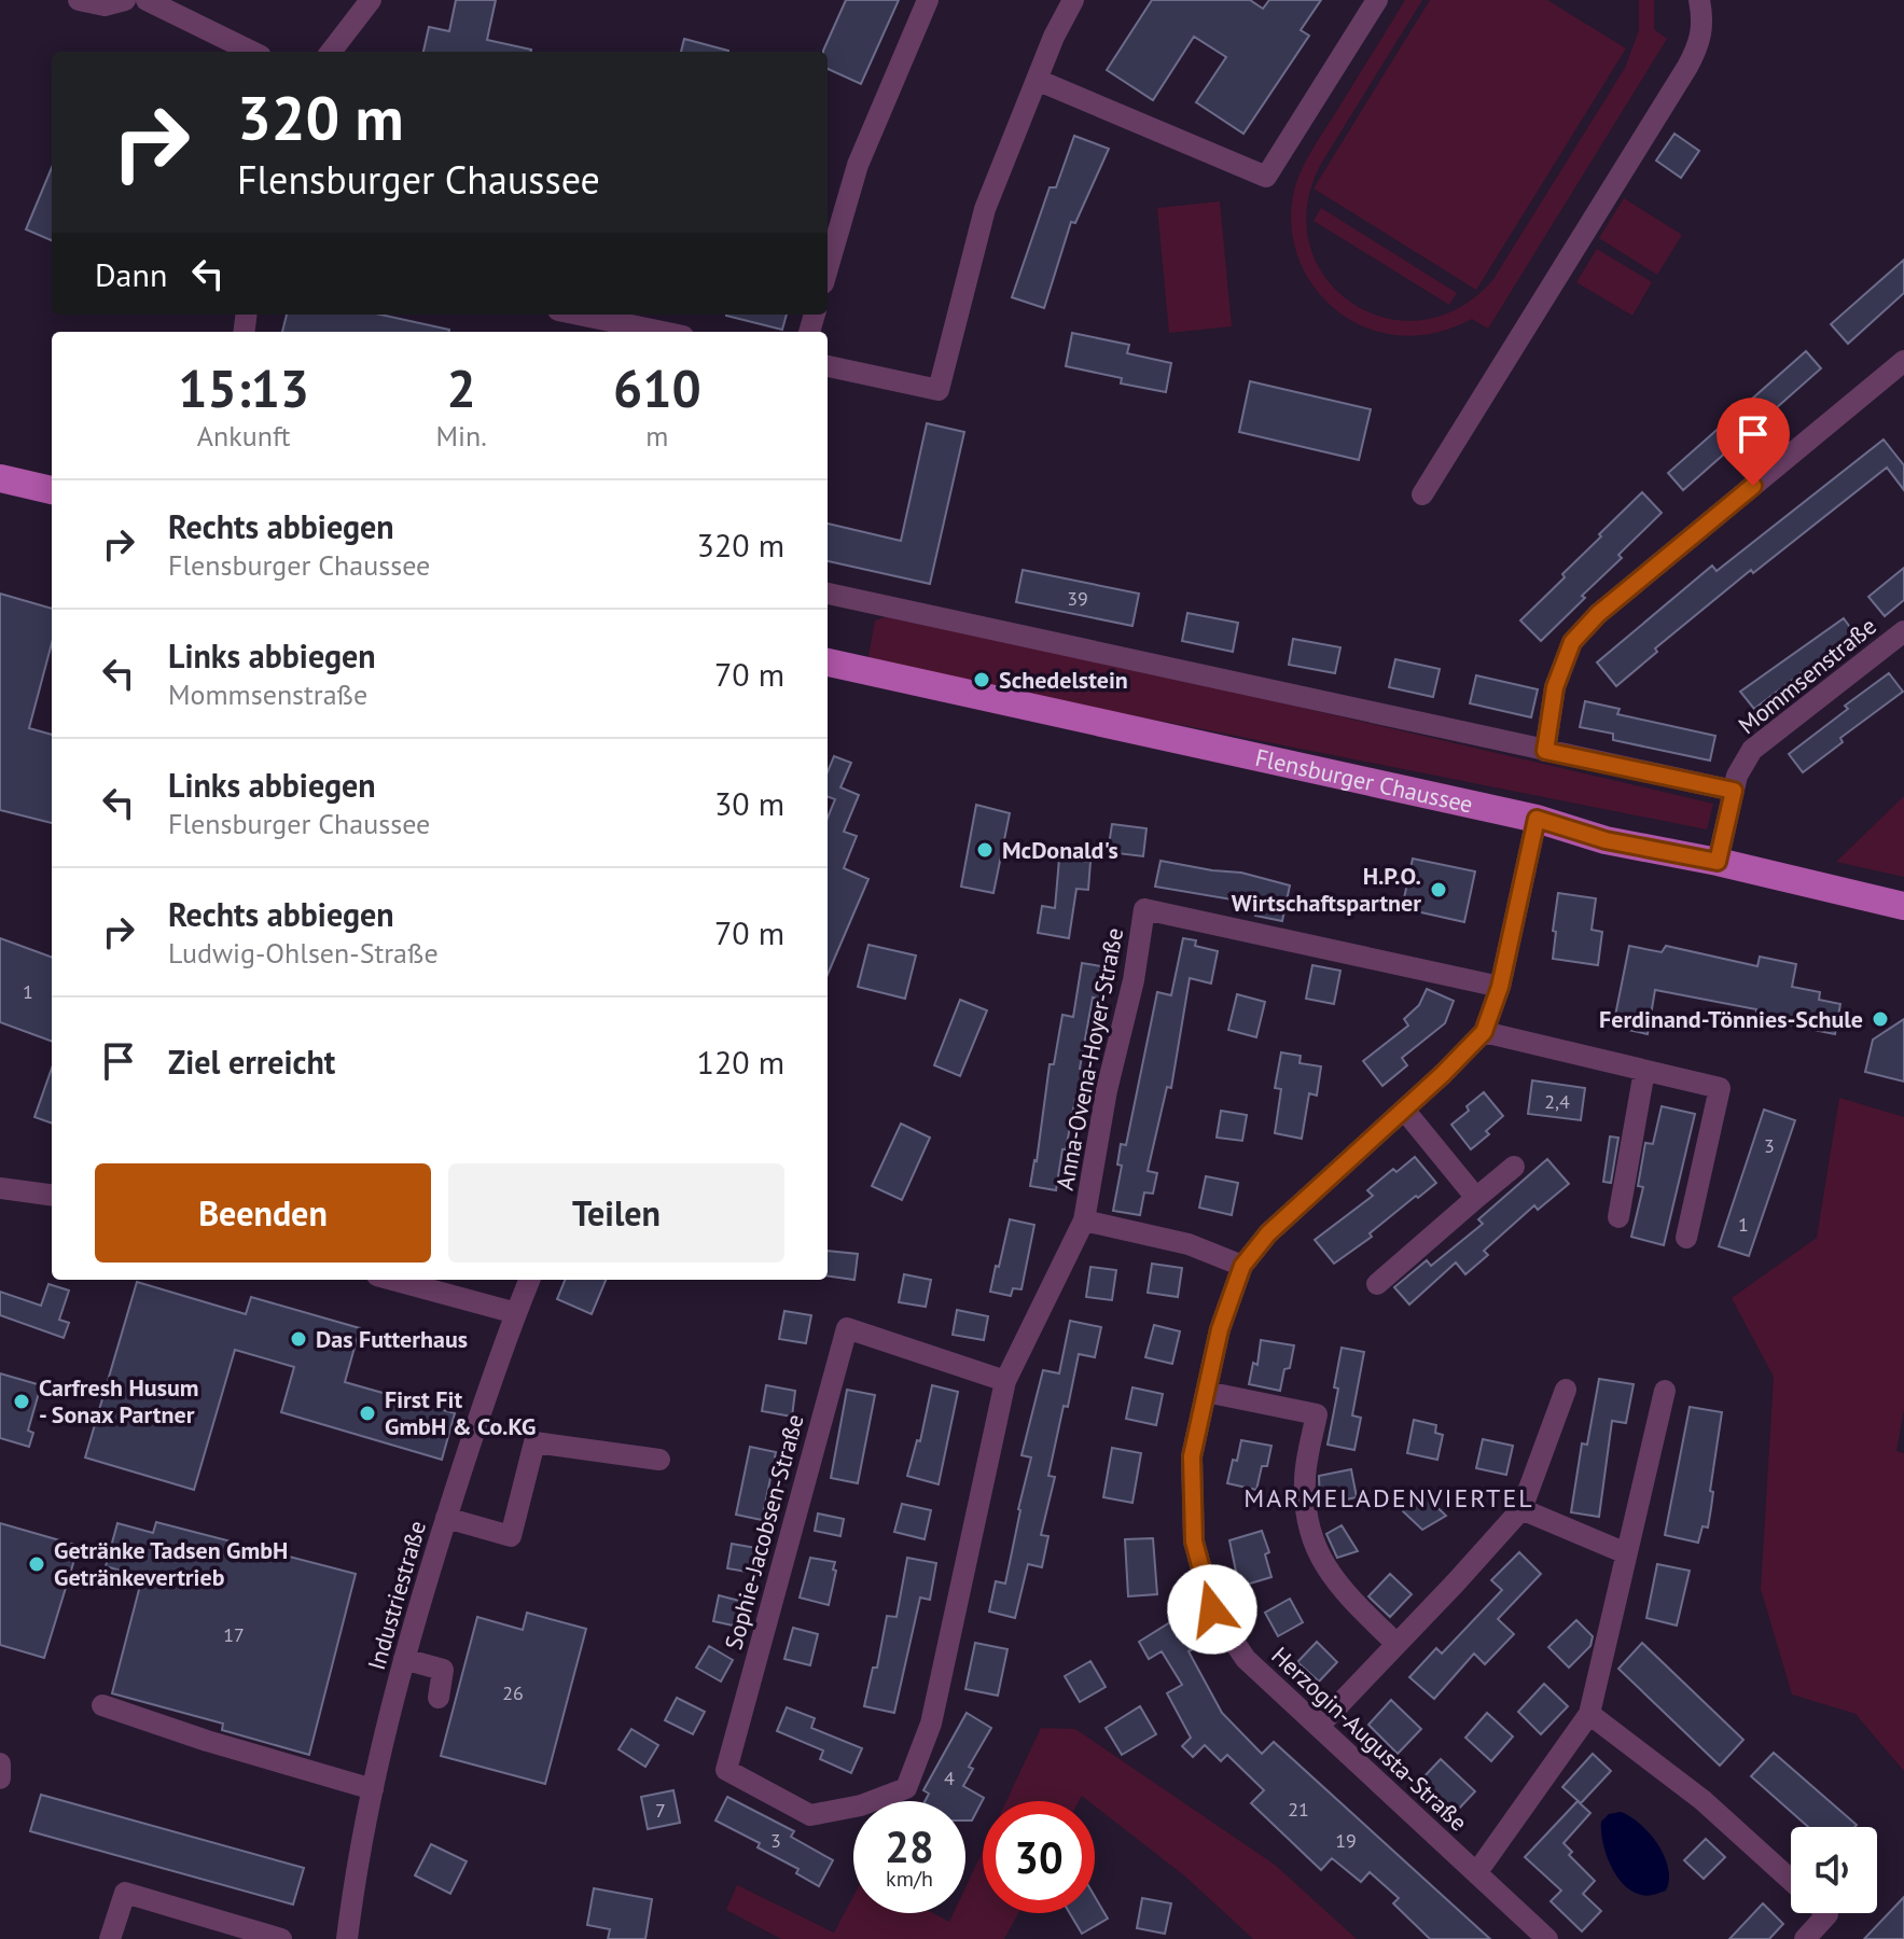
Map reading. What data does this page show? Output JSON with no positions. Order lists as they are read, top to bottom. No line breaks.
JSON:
{"streets":{"main road":["Flensburger Chaussee"],"street":["Mommsenstraße","Anna-Ovena-Hoyer-Straße","Sophie-Jacobsen-Straße","Industriestraße","Herzogin-Augusta-Straße"]},"crossings":[["Mommsenstraße","Flensburger Chaussee"],["Flensburger Chaussee","Herzogin-Augusta-Straße"],["Anna-Ovena-Hoyer-Straße","Sophie-Jacobsen-Straße"],["Anna-Ovena-Hoyer-Straße","Herzogin-Augusta-Straße"]],"districts":["MARMELADENVIERTEL"],"places":["Schedelstein","McDonald's","H.P.O. Wirtschaftspartner","Ferdinand-Tönnies-Schule","Das Futterhaus","Carfresh Husum - Sonax Partner","First Fit GmbH & Co.KG","Getränke Tadsen GmbH Getränkevertrieb"],"house_numbers":["39","1","2,4","3","1","17","26","4","21","7","3","19"],"page":{"turn":["320 m","Flensburger Chaussee"],"then":"Dann","eta":["15:13","Ankunft","2","Min.","610","m"],"list":[{"name":"Rechts abbiegen","note":"Flensburger Chaussee","value":"320 m"},{"name":"Links abbiegen","note":"Mommsenstraße","value":"70 m"},{"name":"Links abbiegen","note":"Flensburger Chaussee","value":"30 m"},{"name":"Rechts abbiegen","note":"Ludwig-Ohlsen-Straße","value":"70 m"},{"name":"Ziel erreicht","value":"120 m"}],"buttons":["Beenden","Teilen"],"speed":"28 km/h","limit":"30"}}
